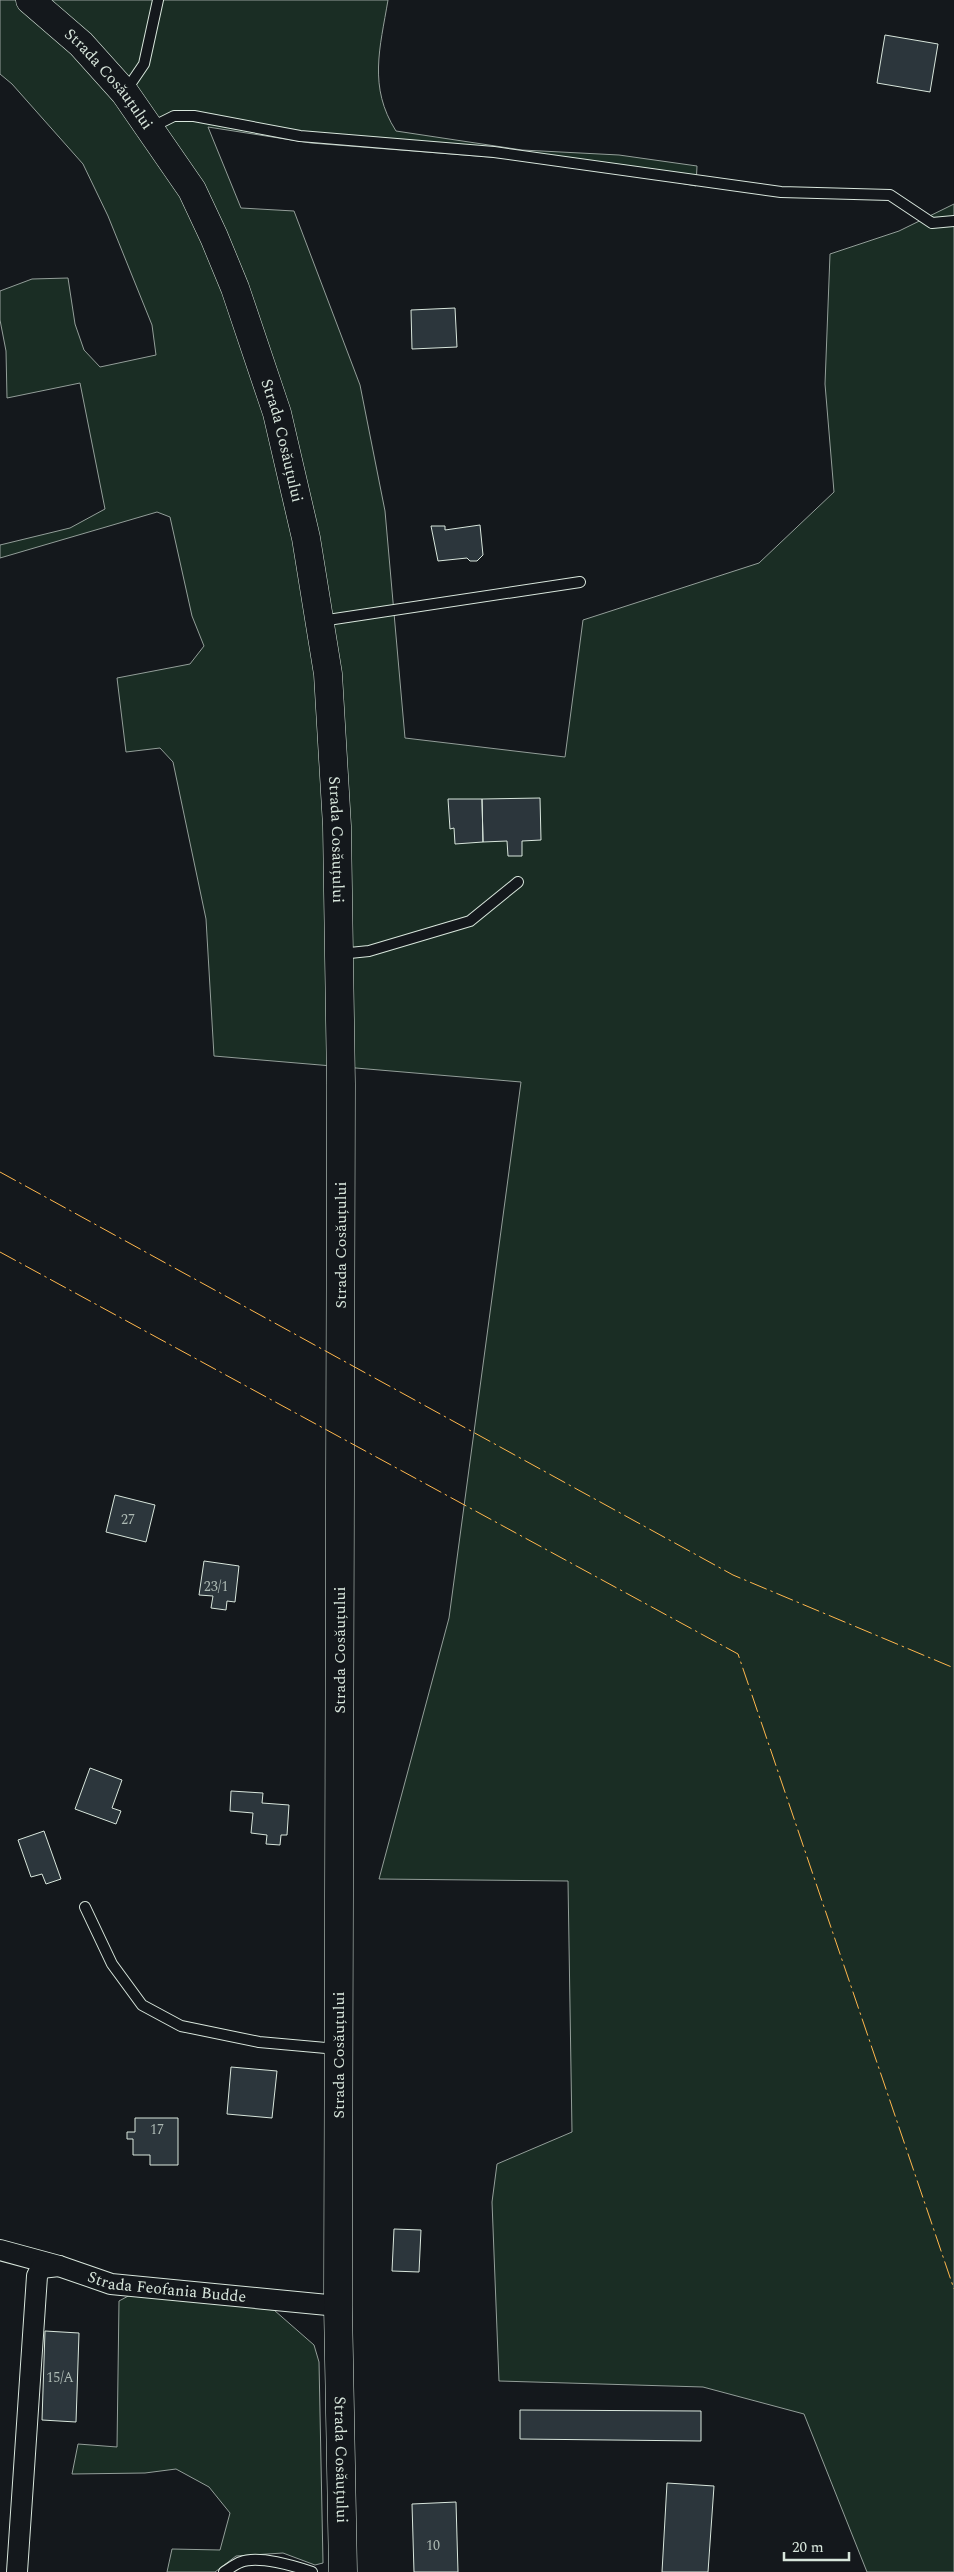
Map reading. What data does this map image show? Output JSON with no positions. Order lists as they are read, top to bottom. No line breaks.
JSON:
{"streets":{"main road":["Strada Cosăuțului"],"street":["Strada Feofania Budde"]},"crossings":[["Strada Cosăuțului","Strada Feofania Budde"]],"house_numbers":["27","23/1","17","15/A","10"],"scale_bar":"20 m"}
